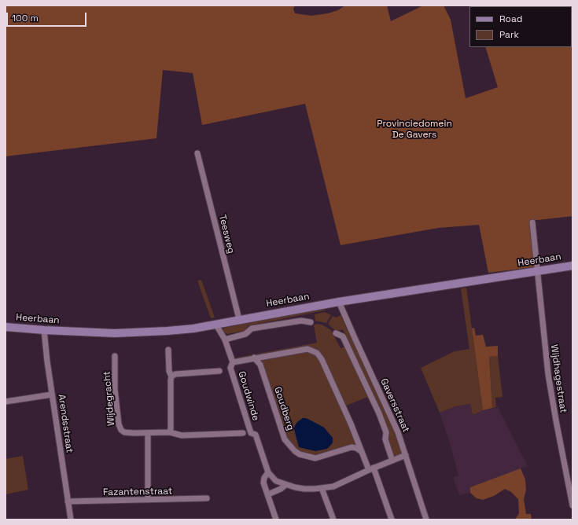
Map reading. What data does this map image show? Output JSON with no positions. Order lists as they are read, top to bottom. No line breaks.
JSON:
{"streets":{"street":["Teesweg","Heerbaan","Wijdhagestraat","Goudwinde","Wijdegracht","Gaversstraat","Goudberg","Arendsstraat","Fazantenstraat"]},"crossings":[["Teesweg","Heerbaan"],["Heerbaan","Wijdhagestraat"],["Heerbaan","Goudwinde"],["Heerbaan","Gaversstraat"],["Heerbaan","Arendsstraat"],["Arendsstraat","Fazantenstraat"]],"parks":["Provinciedomein De Gavers"],"legend":["Road","Park"],"scale_bar":"100 m"}
